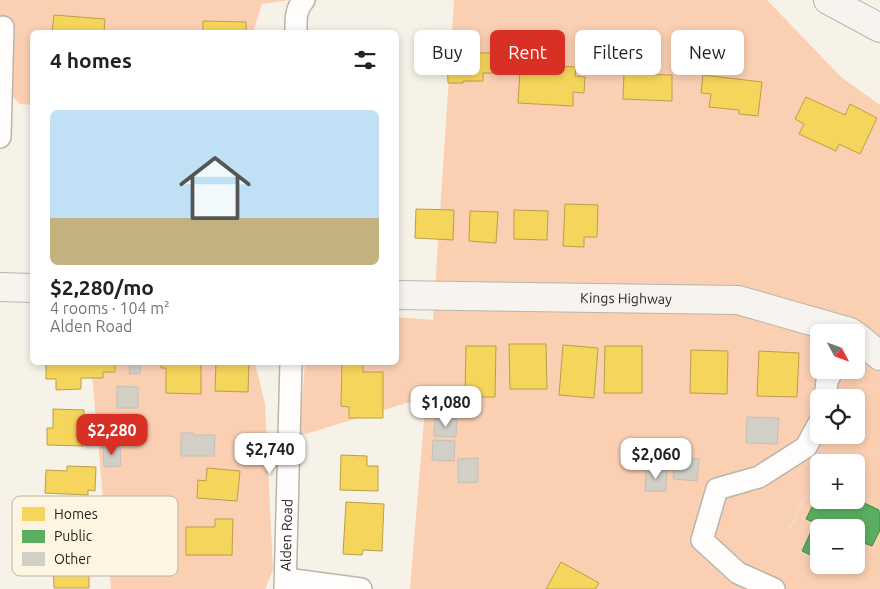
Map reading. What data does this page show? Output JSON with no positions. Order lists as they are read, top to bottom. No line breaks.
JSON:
{"streets":{"street":["Kings Highway","Alden Road"]},"legend":["Homes","Public","Other"],"north":"bottom right","page":{"chip":["Buy","Rent","Filters","New"],"heading":"4 homes","list":[{"name":"$2,280/mo","note":"4 rooms · 104 m² · Alden Road"}],"map_buttons":["+","−"],"price":["$1,080","$2,280","$2,740","$2,060"]}}
